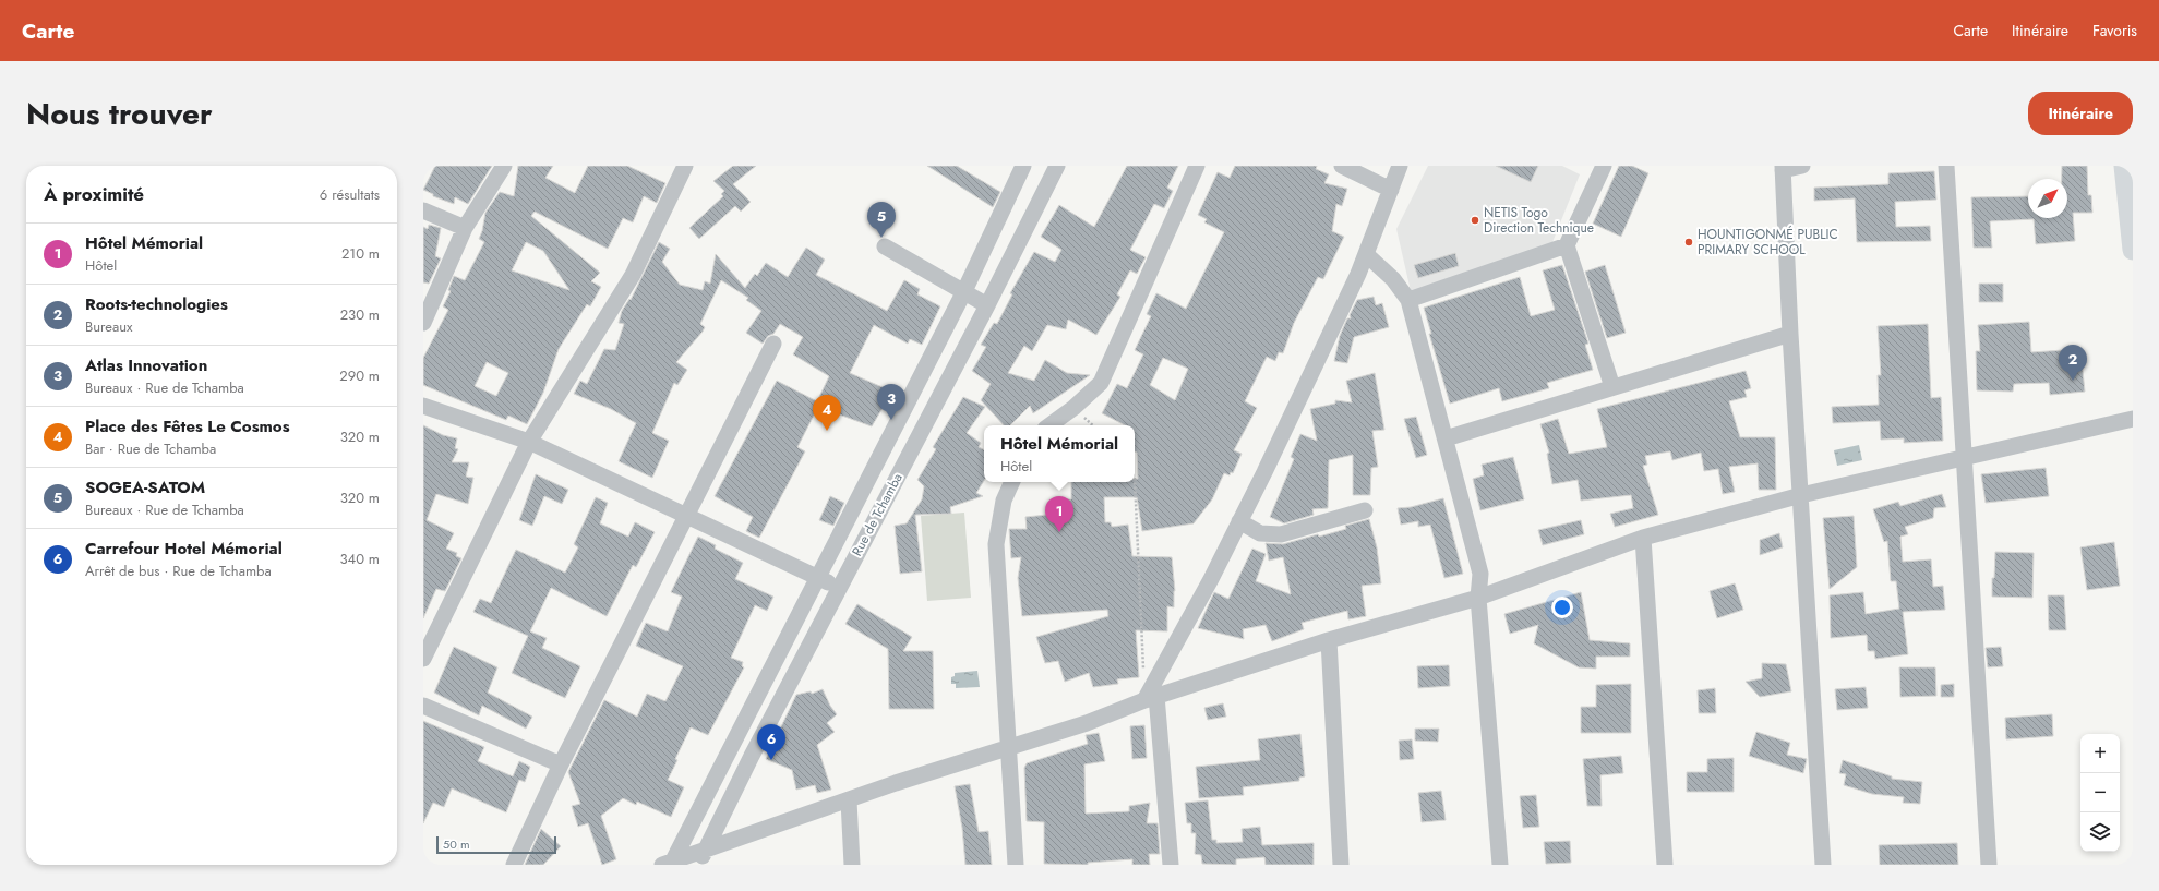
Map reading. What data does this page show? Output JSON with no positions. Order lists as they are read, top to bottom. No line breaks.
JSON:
{"streets":{"street":["Rue de Tchamba"]},"places":["NETIS Togo Direction Technique","HOUNTIGONMÉ PUBLIC PRIMARY SCHOOL"],"scale_bar":"50 m","north":"top right","page":{"header":"Carte","nav":["Carte","Itinéraire","Favoris"],"title":"Nous trouver","buttons":"Itinéraire","heading":["À proximité","6 résultats"],"pins":["5","2","3","4","1","6"],"list":[{"mark":"1","name":"Hôtel Mémorial","note":"Hôtel","value":"210 m"},{"mark":"2","name":"Roots-technologies","note":"Bureaux","value":"230 m"},{"mark":"3","name":"Atlas Innovation","note":"Bureaux · Rue de Tchamba","value":"290 m"},{"mark":"4","name":"Place des Fêtes Le Cosmos","note":"Bar · Rue de Tchamba","value":"320 m"},{"mark":"5","name":"SOGEA-SATOM","note":"Bureaux · Rue de Tchamba","value":"320 m"},{"mark":"6","name":"Carrefour Hotel Mémorial","note":"Arrêt de bus · Rue de Tchamba","value":"340 m"}],"popup":["Hôtel Mémorial","Hôtel"],"map_buttons":["+","−"],"scale":"50 m"}}
